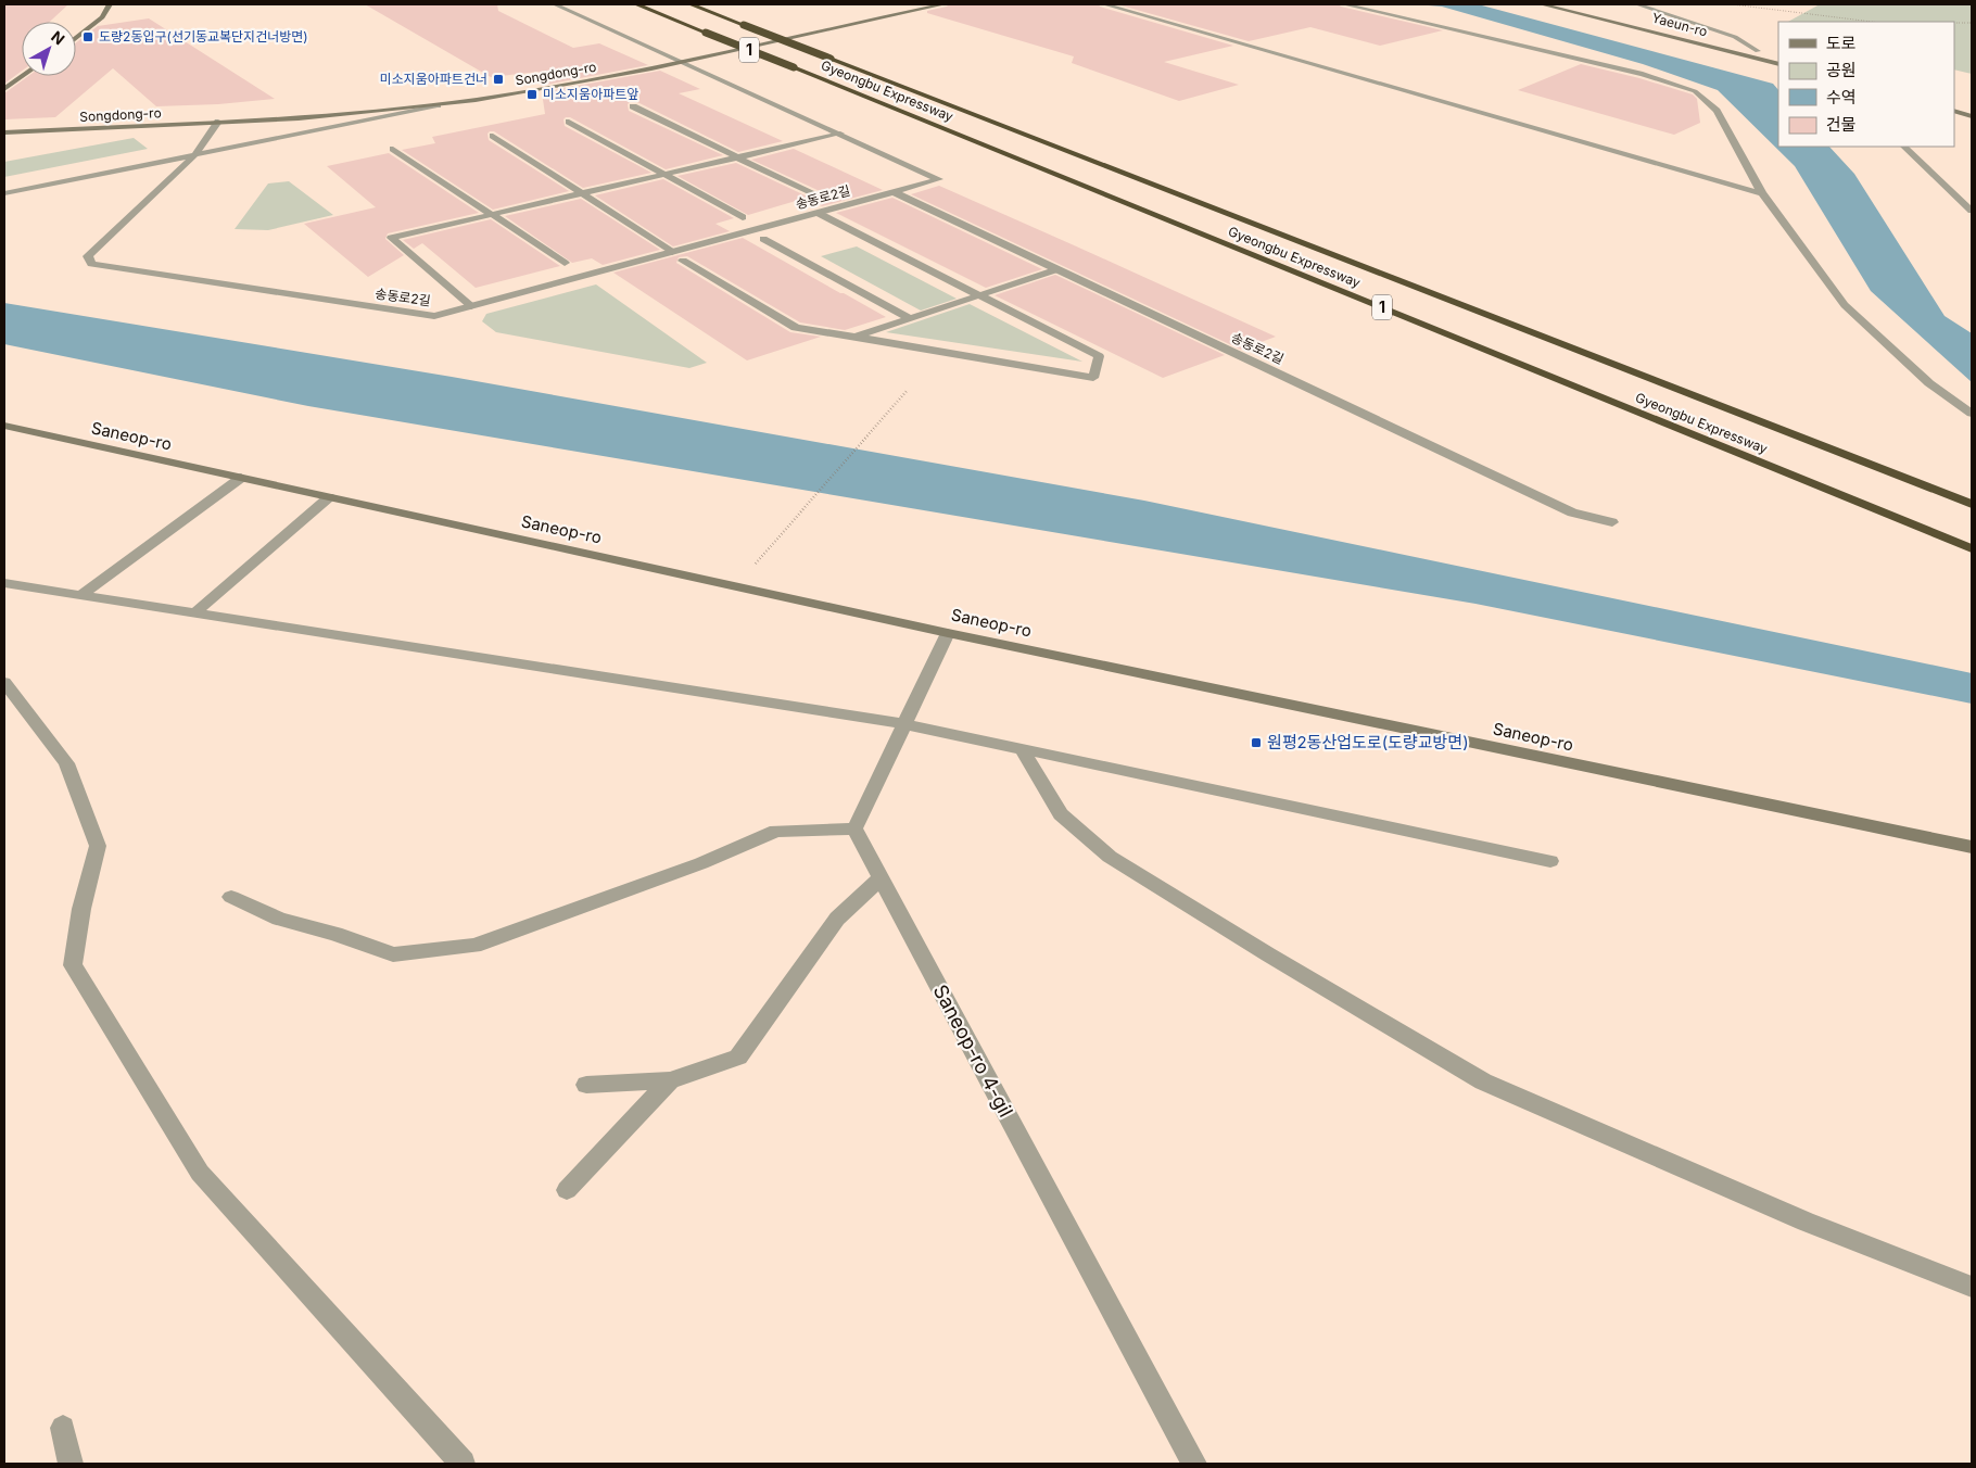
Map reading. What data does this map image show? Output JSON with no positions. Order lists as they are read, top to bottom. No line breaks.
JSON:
{"streets":{"highway":["1","Gyeongbu Expressway"],"street":["Yaeun-ro","Songdong-ro","송동로2길","Saneop-ro","Saneop-ro 4-gil"]},"crossings":[["Songdong-ro","송동로2길"]],"places":{"transit":["도량2동입구(선기동교복단지건너방면)","미소지움아파트건너","미소지움아파트앞","원평2동산업도로(도량교방면)"]},"legend":["도로","공원","수역","건물"],"north":"top right"}
